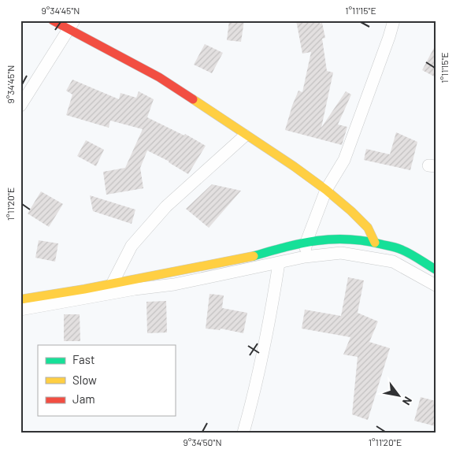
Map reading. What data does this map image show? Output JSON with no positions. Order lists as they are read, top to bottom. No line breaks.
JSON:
{"legend":["Fast","Slow","Jam"],"north":"bottom right","coordinates":["9°34'45\"N","1°11'15\"E","1°11'20\"E","9°34'50\"N"]}
